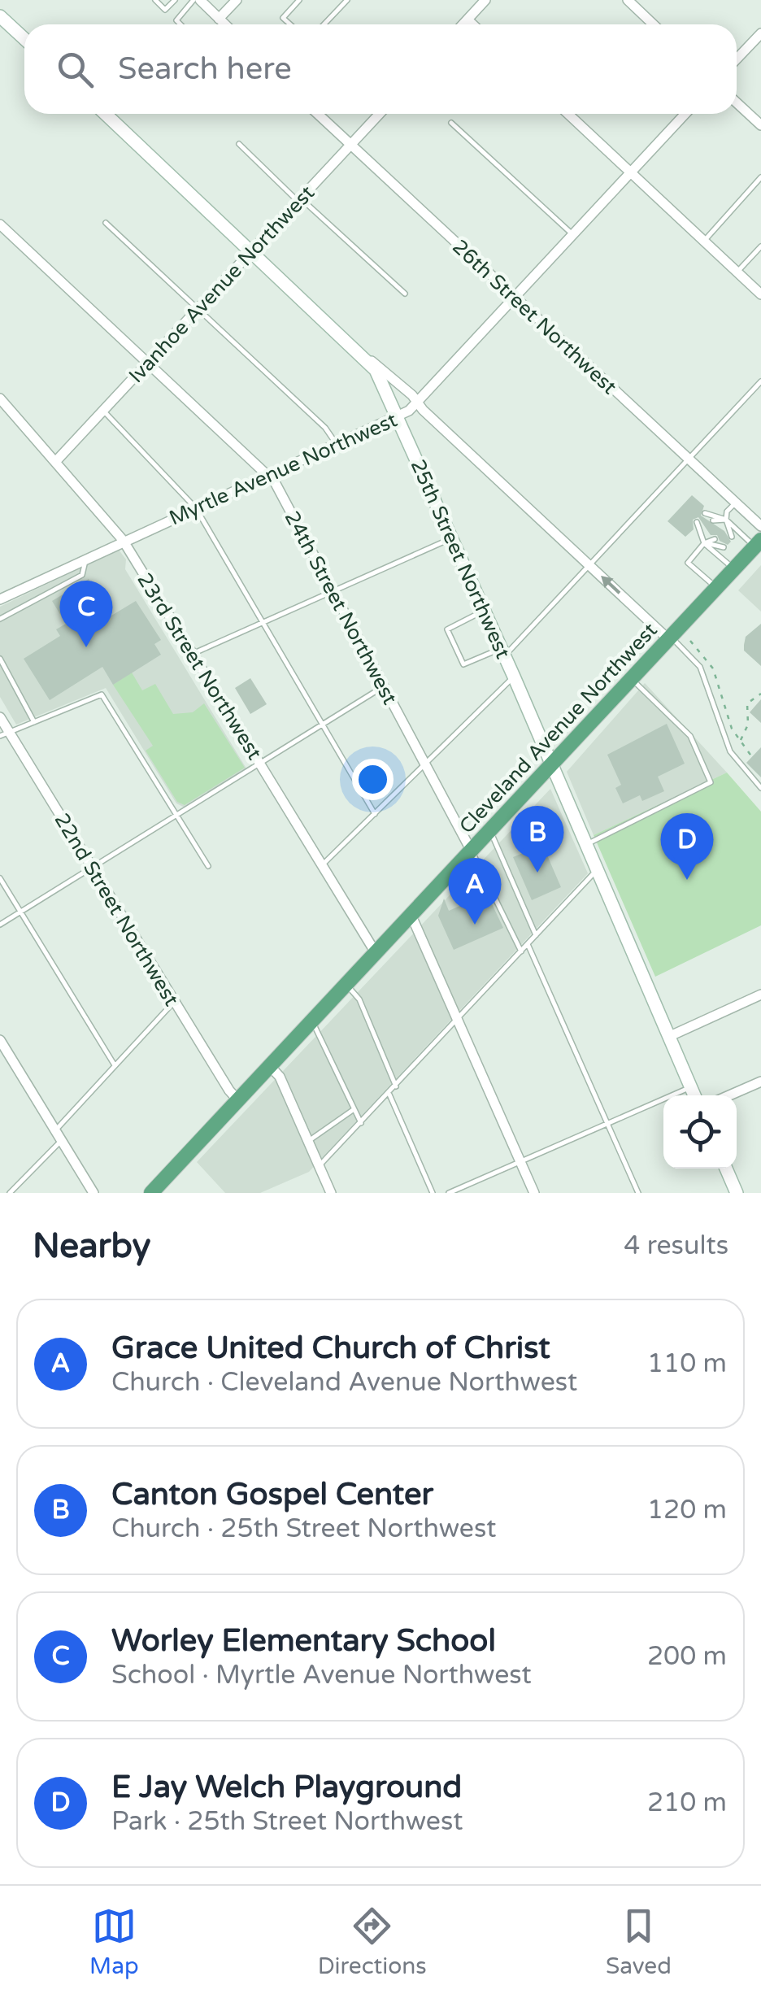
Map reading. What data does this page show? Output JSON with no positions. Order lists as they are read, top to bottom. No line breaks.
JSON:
{"streets":{"main road":["Cleveland Avenue Northwest"],"street":["Ivanhoe Avenue Northwest","26th Street Northwest","Myrtle Avenue Northwest","25th Street Northwest","24th Street Northwest","23rd Street Northwest","22nd Street Northwest"]},"crossings":[["Ivanhoe Avenue Northwest","26th Street Northwest"],["Ivanhoe Avenue Northwest","25th Street Northwest"],["Ivanhoe Avenue Northwest","24th Street Northwest"],["Ivanhoe Avenue Northwest","23rd Street Northwest"],["26th Street Northwest","Myrtle Avenue Northwest"],["Myrtle Avenue Northwest","25th Street Northwest"],["Myrtle Avenue Northwest","24th Street Northwest"],["Myrtle Avenue Northwest","23rd Street Northwest"],["25th Street Northwest","Cleveland Avenue Northwest"],["24th Street Northwest","Cleveland Avenue Northwest"],["23rd Street Northwest","Cleveland Avenue Northwest"],["Cleveland Avenue Northwest","22nd Street Northwest"]],"page":{"search":"Search here","pins":["C","B","D","A"],"heading":["Nearby","4 results"],"list":[{"mark":"A","name":"Grace United Church of Christ","note":"Church · Cleveland Avenue Northwest","value":"110 m"},{"mark":"B","name":"Canton Gospel Center","note":"Church · 25th Street Northwest","value":"120 m"},{"mark":"C","name":"Worley Elementary School","note":"School · Myrtle Avenue Northwest","value":"200 m"},{"mark":"D","name":"E Jay Welch Playground","note":"Park · 25th Street Northwest","value":"210 m"}],"nav":["Map","Directions","Saved"]}}
